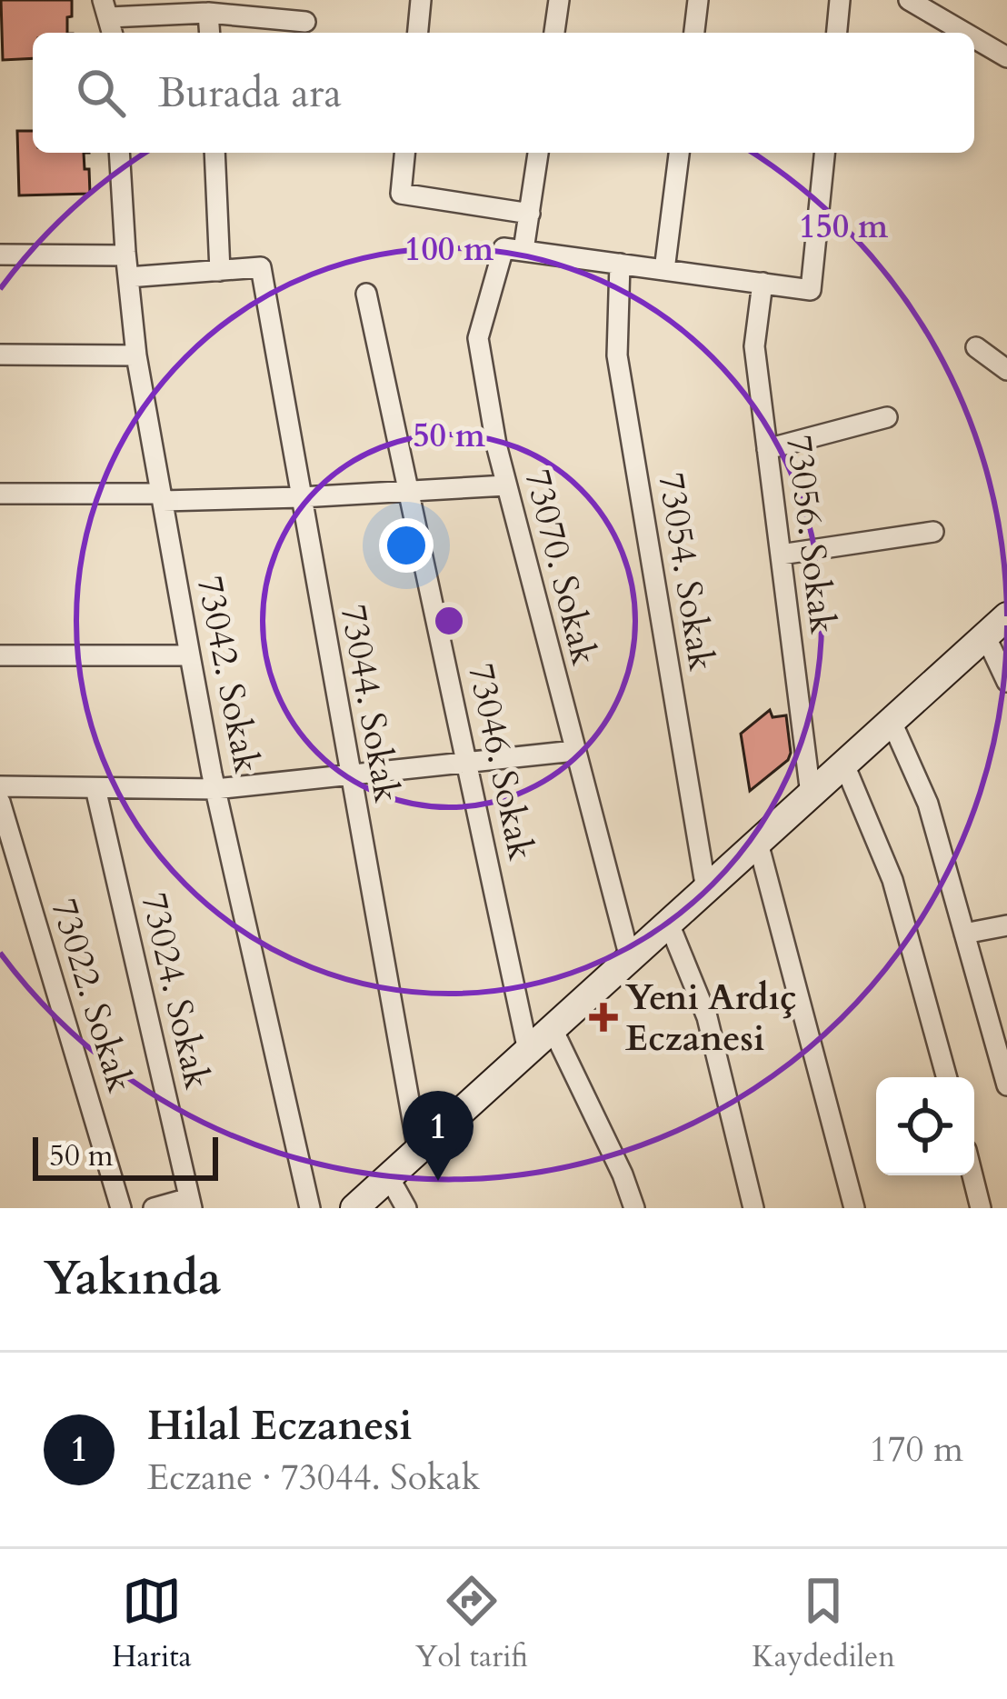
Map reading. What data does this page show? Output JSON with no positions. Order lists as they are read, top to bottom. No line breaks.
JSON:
{"streets":{"street":["73056. Sokak","73070. Sokak","73054. Sokak","73042. Sokak","73044. Sokak","73046. Sokak","73024. Sokak","73022. Sokak"]},"places":{"health":["Yeni Ardıç Eczanesi"]},"scale_bar":"50 m","page":{"search":"Burada ara","pins":"1","scale":"50 m","heading":"Yakında","list":[{"mark":"1","name":"Hilal Eczanesi","note":"Eczane · 73044. Sokak","value":"170 m"}],"nav":["Harita","Yol tarifi","Kaydedilen"]},"rings":["150 m","100 m","50 m"]}
